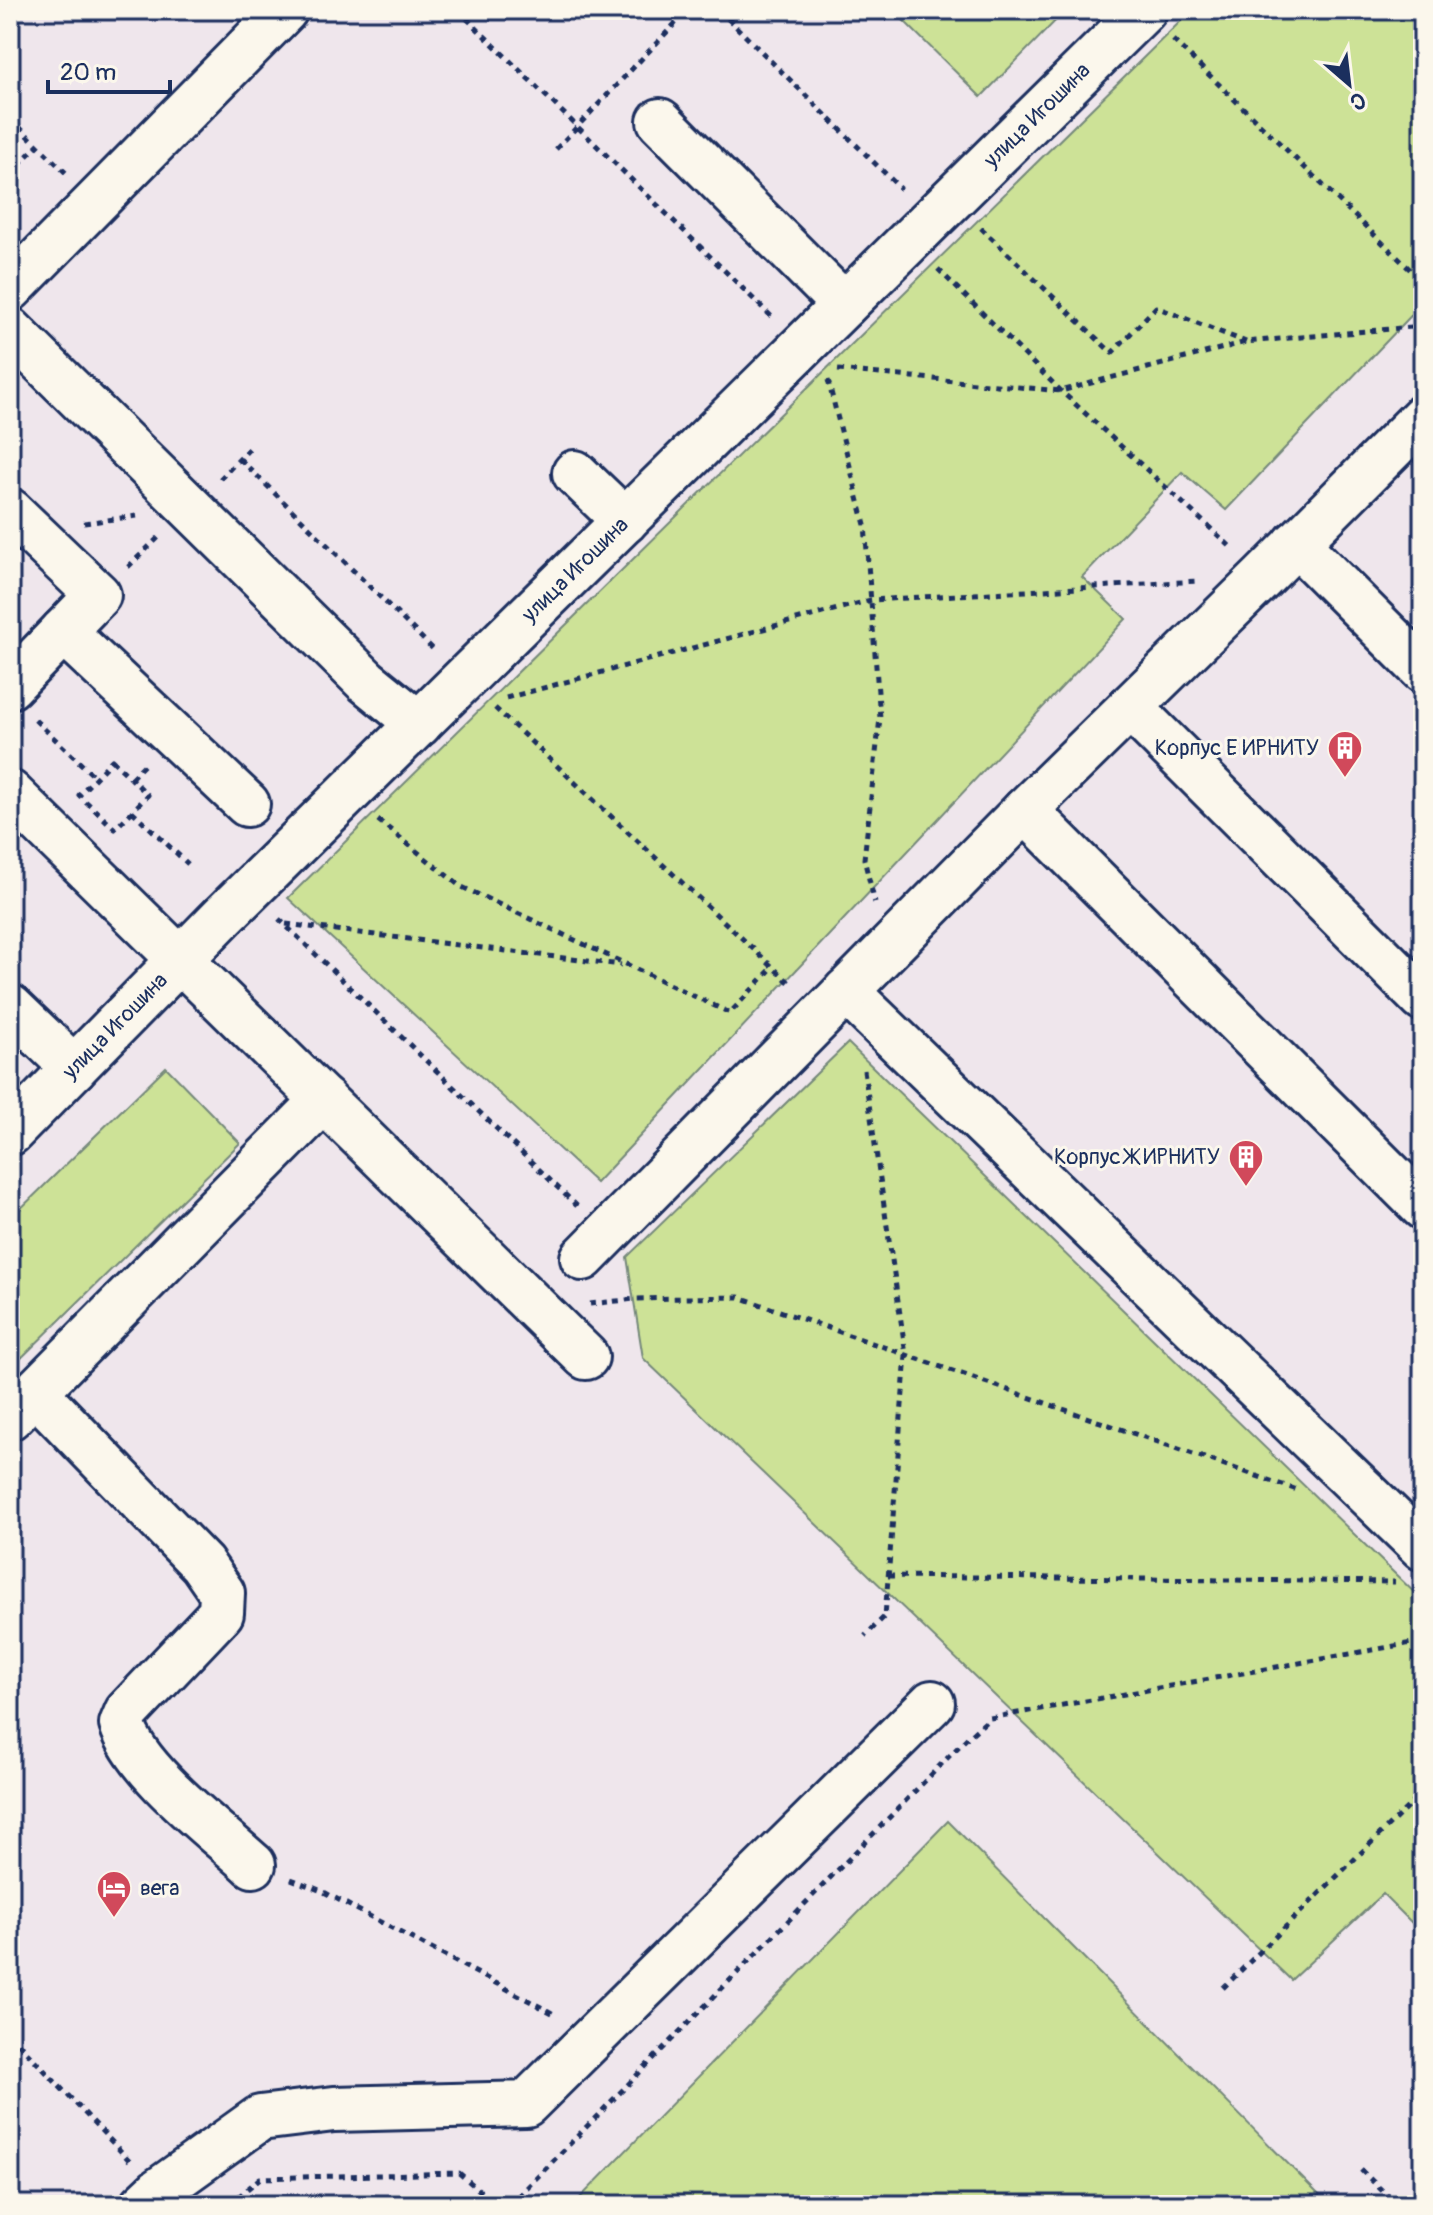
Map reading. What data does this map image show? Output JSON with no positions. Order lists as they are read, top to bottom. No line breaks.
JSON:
{"streets":{"street":["улица Игошина"]},"places":{"building":["Корпус Е ИРНИТУ","Корпус Ж ИРНИТУ"],"hotel":["вега"]},"scale_bar":"20 m","north":"bottom right"}
